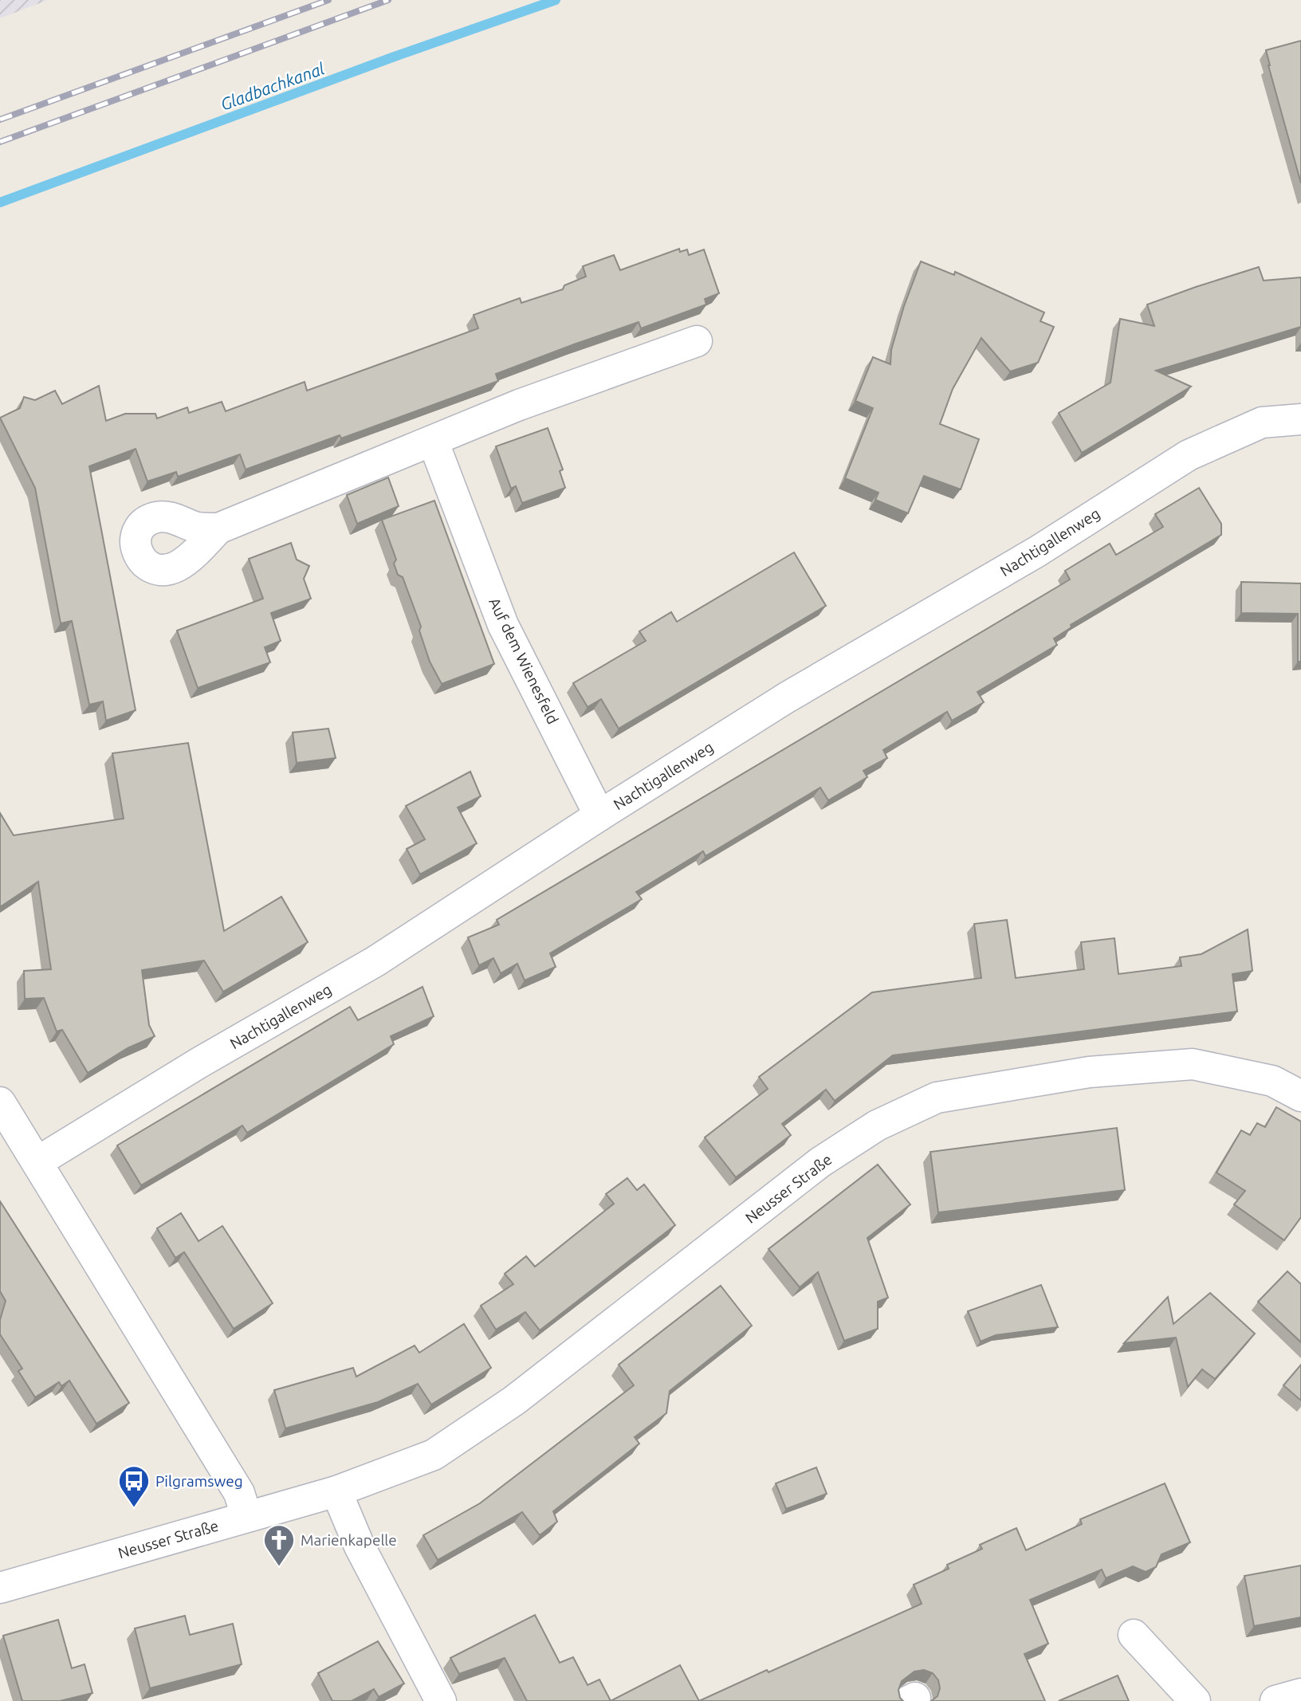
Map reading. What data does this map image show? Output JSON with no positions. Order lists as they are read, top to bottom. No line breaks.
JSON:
{"streets":{"street":["Nachtigallenweg","Auf dem Wienesfeld","Neusser Straße"]},"crossings":[["Nachtigallenweg","Auf dem Wienesfeld"]],"water":["Gladbachkanal"],"places":{"bus stop":["Pilgramsweg"],"church":["Marienkapelle"]}}
